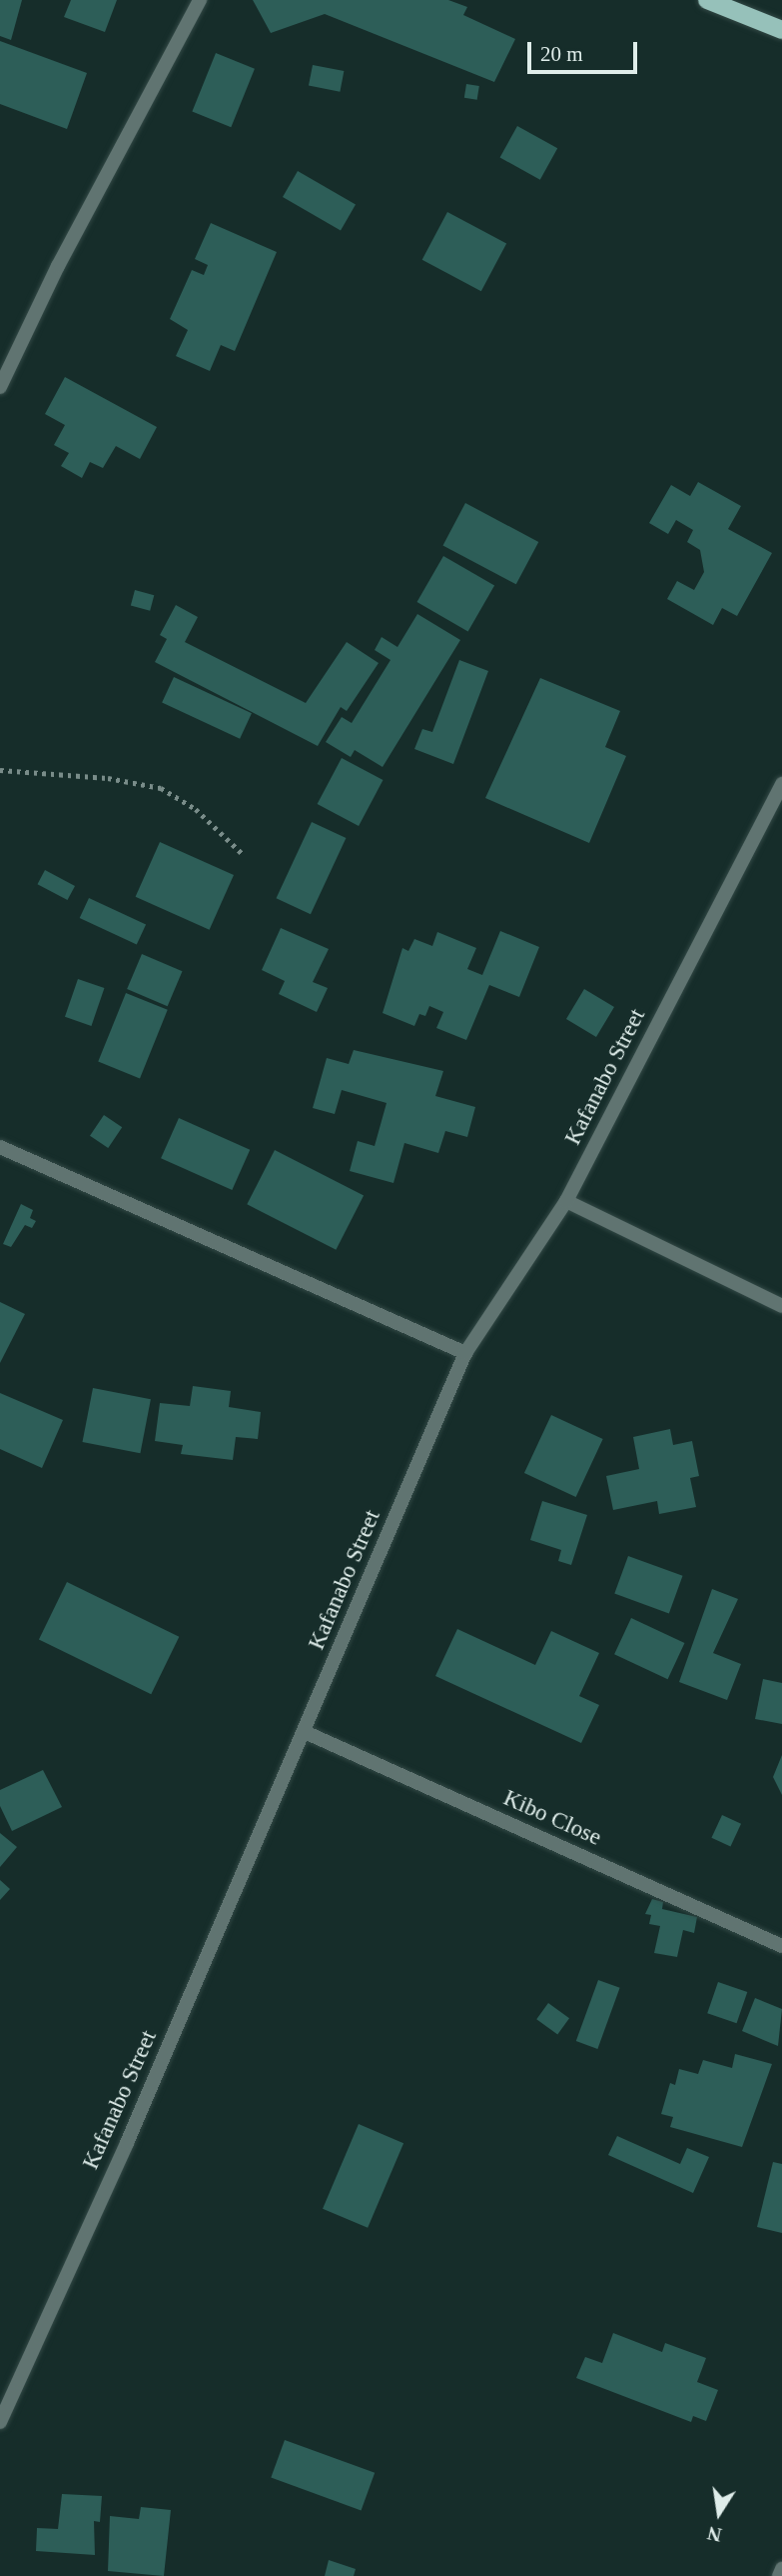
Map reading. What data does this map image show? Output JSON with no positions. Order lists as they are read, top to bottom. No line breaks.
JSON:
{"streets":{"street":["Kafanabo Street","Kibo Close"]},"crossings":[["Kafanabo Street","Kibo Close"]],"scale_bar":"20 m","north":"bottom"}
